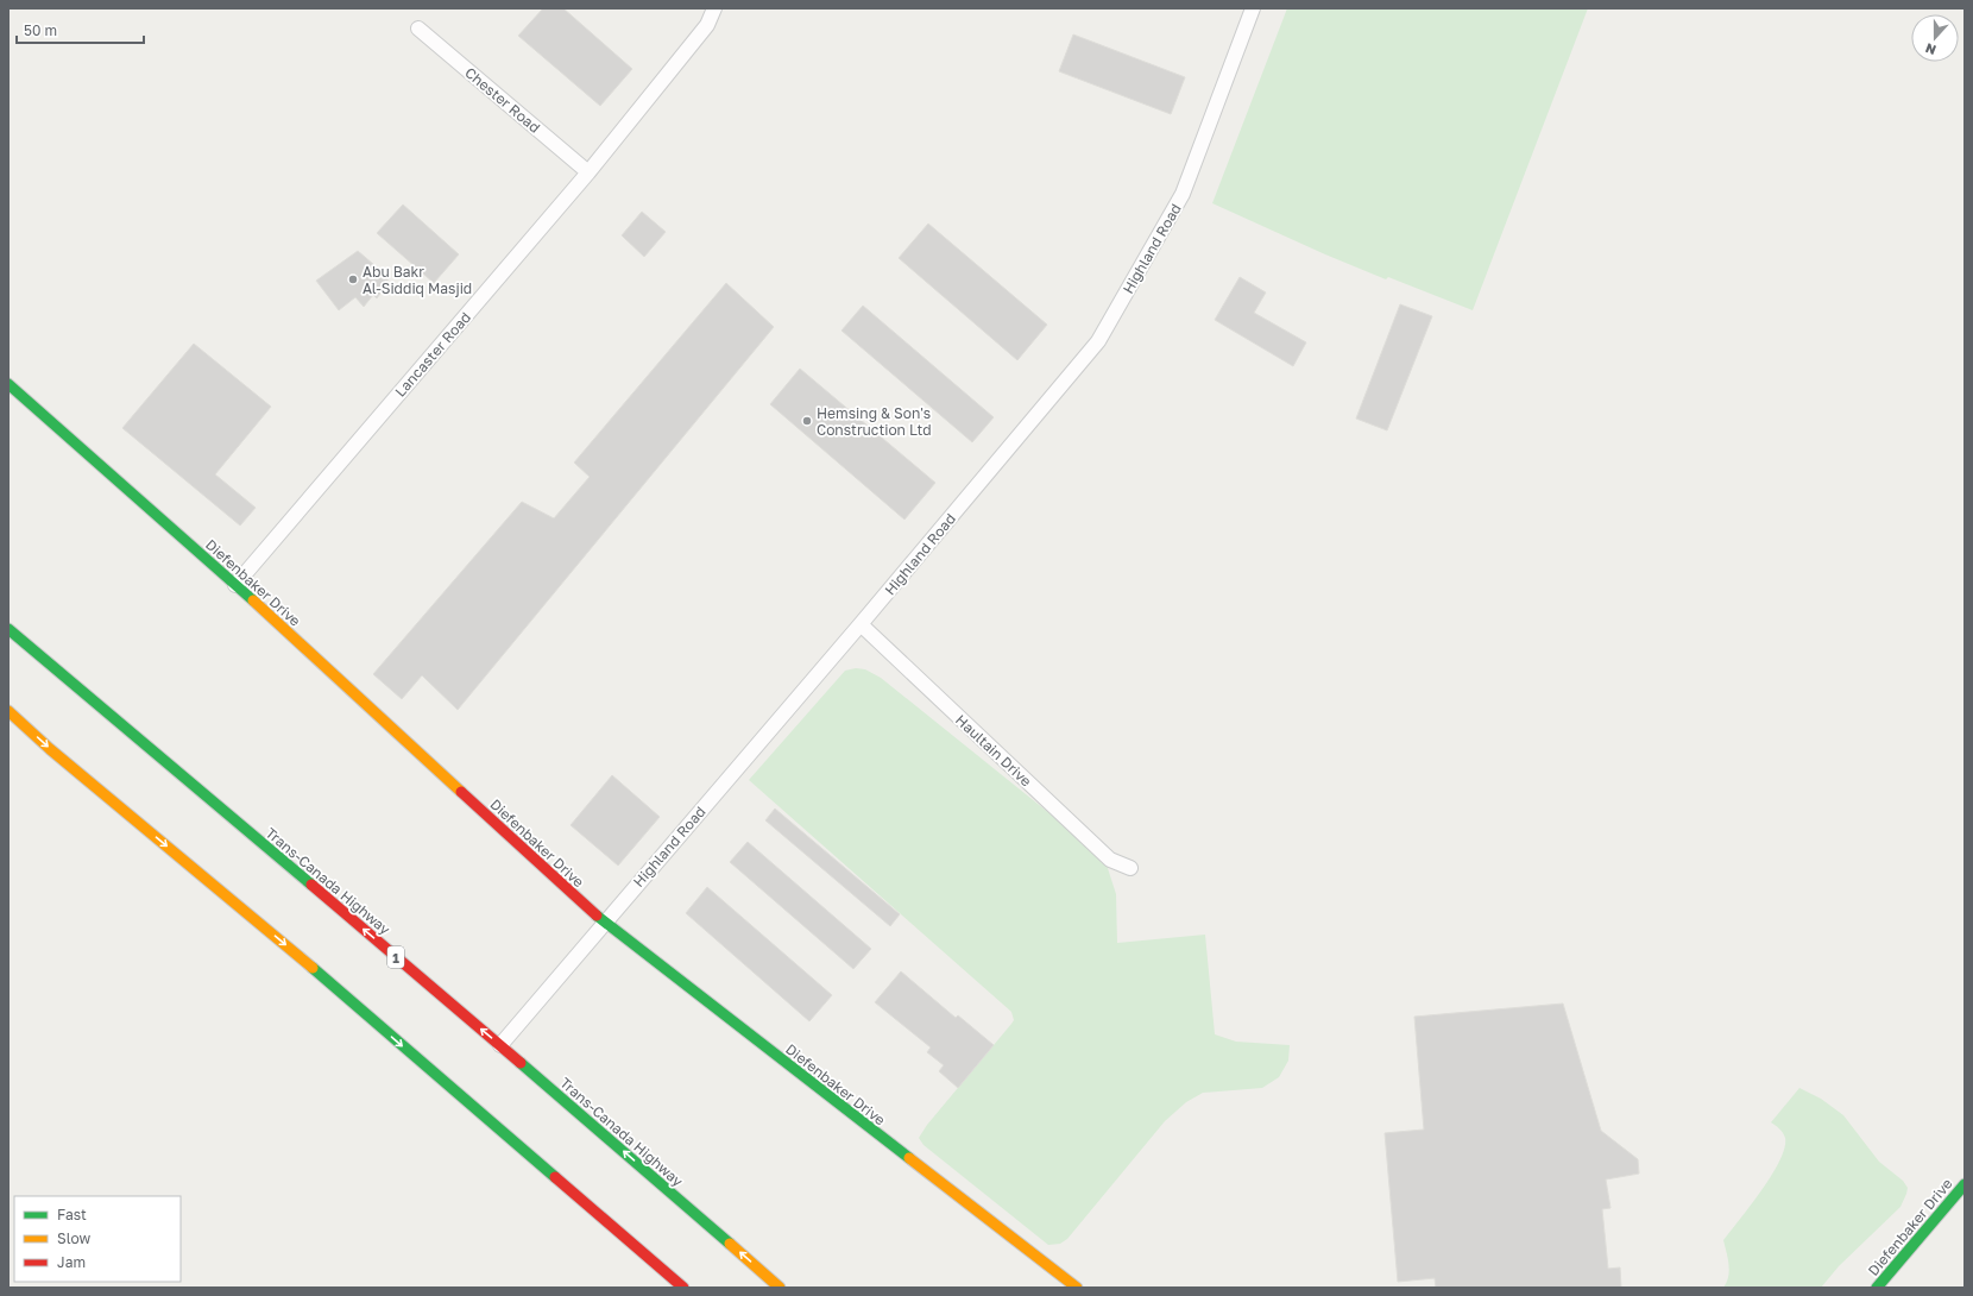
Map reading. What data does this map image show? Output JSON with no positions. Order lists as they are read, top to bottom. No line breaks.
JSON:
{"streets":{"main road":["Diefenbaker Drive","Trans-Canada Highway","1"],"street":["Chester Road","Highland Road","Lancaster Road","Haultain Drive"]},"crossings":[["Chester Road","Lancaster Road"],["Highland Road","Diefenbaker Drive"],["Highland Road","Haultain Drive"],["Highland Road","Trans-Canada Highway"],["Lancaster Road","Diefenbaker Drive"]],"places":["Abu Bakr Al-Siddiq Masjid","Hemsing & Son's Construction Ltd"],"legend":["Fast","Slow","Jam"],"scale_bar":"50 m","north":"bottom"}
